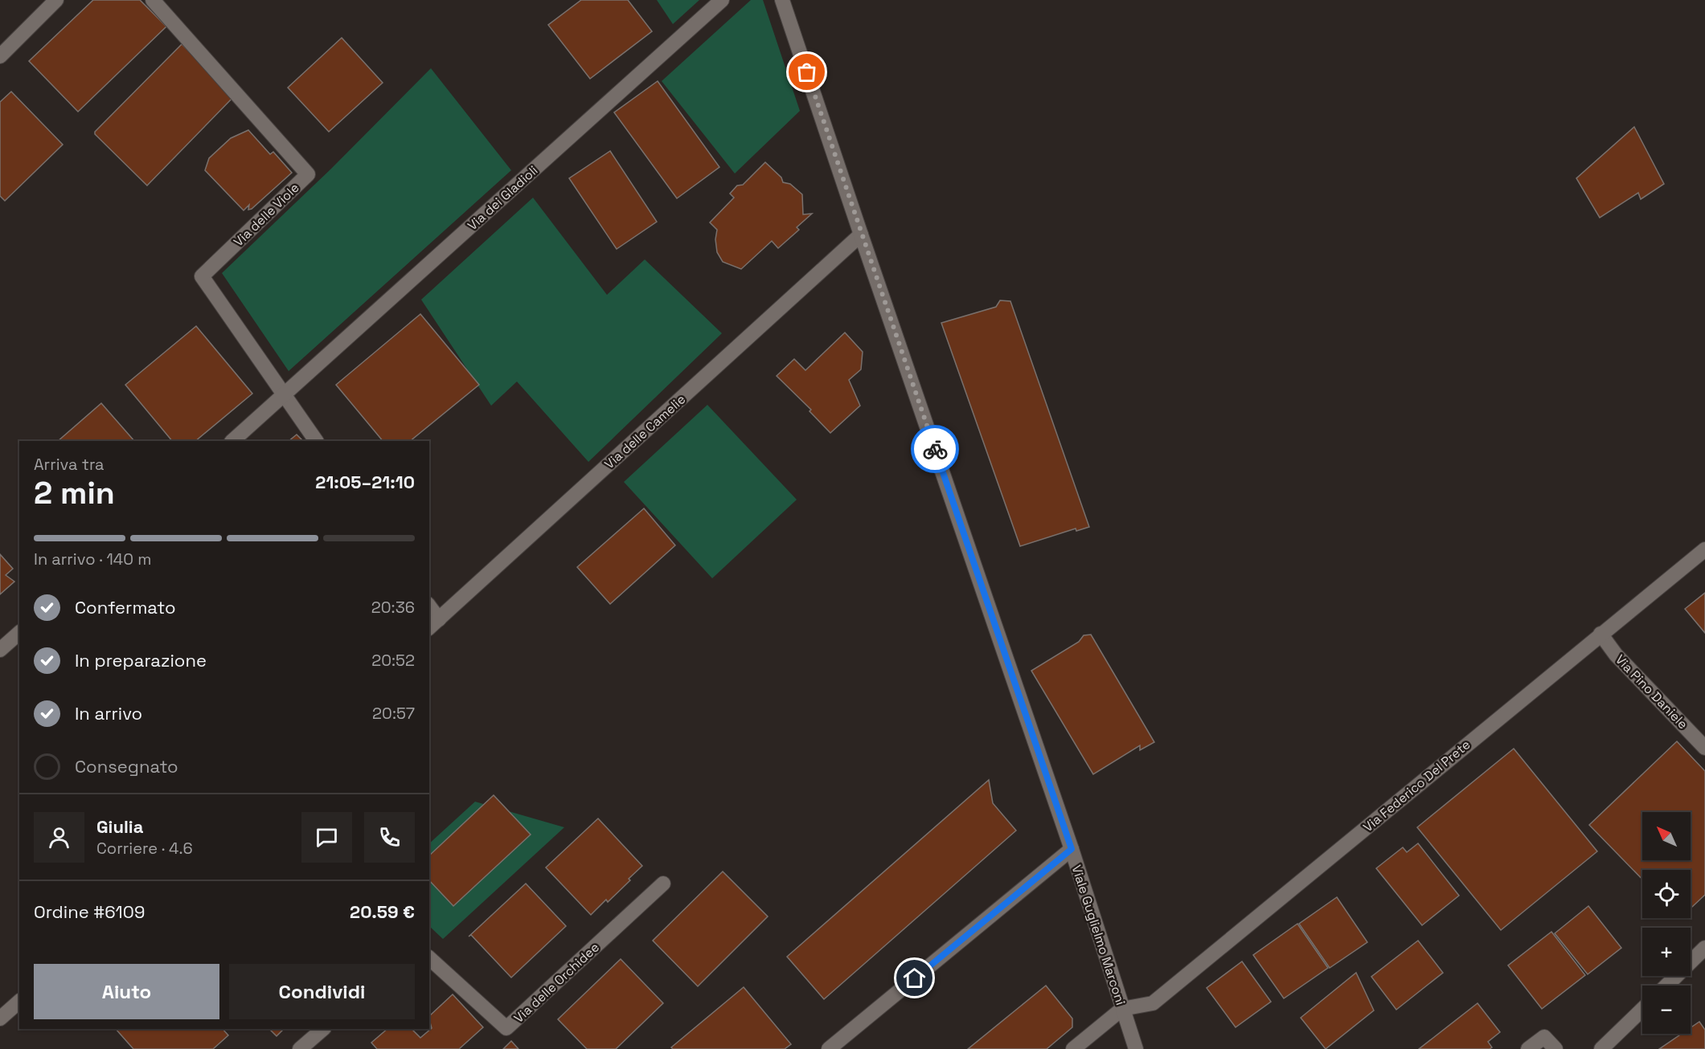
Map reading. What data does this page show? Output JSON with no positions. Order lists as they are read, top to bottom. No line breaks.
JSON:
{"streets":{"street":["Via dei Gladioli","Via delle Viole","Via delle Camelie","Via Pino Daniele","Via Federico Del Prete","Viale Guglielmo Marconi","Via delle Orchidee"]},"crossings":[["Via dei Gladioli","Via delle Viole"],["Via delle Camelie","Viale Guglielmo Marconi"],["Via Pino Daniele","Via Federico Del Prete"],["Via Federico Del Prete","Viale Guglielmo Marconi"]],"north":"top left","page":{"heading":["2 min","Arriva tra","21:05–21:10"],"panel":["Giulia","Corriere · 4.6","Ordine #6109","20.59 €"],"bar":"In arrivo · 140 m","list":[["Confermato","20:36"],["In preparazione","20:52"],["In arrivo","20:57"],"Consegnato"],"map_buttons":["+","−"],"buttons":["Aiuto","Condividi"]}}
